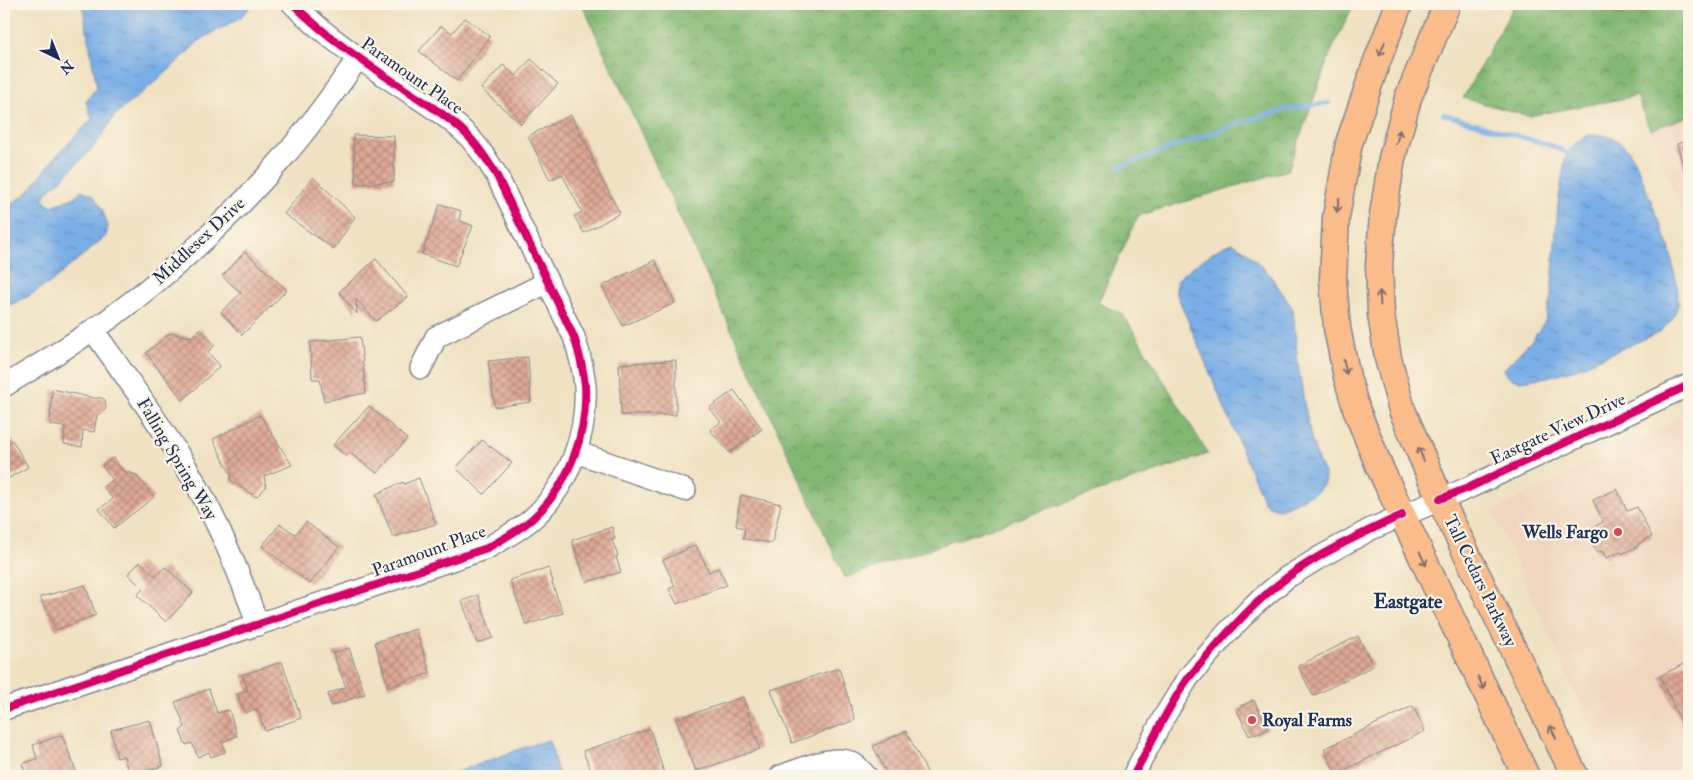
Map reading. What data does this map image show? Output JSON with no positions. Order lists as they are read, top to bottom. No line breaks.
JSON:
{"streets":{"main road":["Tall Cedars Parkway"],"street":["Paramount Place","Middlesex Drive","Eastgate View Drive","Falling Spring Way"]},"crossings":[["Paramount Place","Middlesex Drive"],["Paramount Place","Falling Spring Way"],["Middlesex Drive","Falling Spring Way"],["Eastgate View Drive","Tall Cedars Parkway"]],"districts":["Eastgate"],"places":["Wells Fargo","Royal Farms"],"north":"bottom right"}
